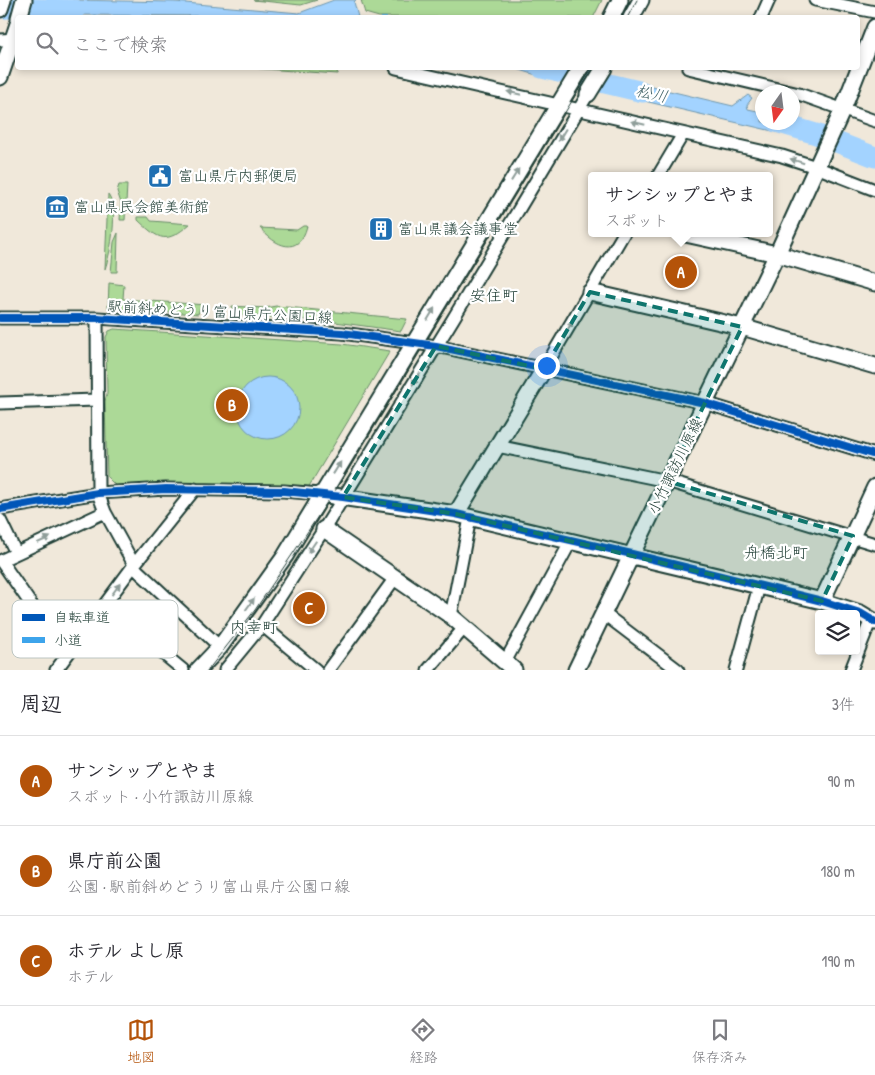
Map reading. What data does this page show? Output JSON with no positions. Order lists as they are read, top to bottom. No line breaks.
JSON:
{"streets":{"street":["駅前斜めどうり富山県庁公園口線","小竹諏訪川原線"]},"crossings":[["駅前斜めどうり富山県庁公園口線","小竹諏訪川原線"]],"districts":["安住町","舟橋北町","内幸町"],"water":["松川"],"places":{"public building":["富山県庁内郵便局"],"museum":["富山県民会館美術館"],"building":["富山県議会議事堂"]},"legend":["自転車道","小道"],"north":"bottom","page":{"search":"ここで検索","popup":["サンシップとやま","スポット"],"pins":["A","B","C"],"heading":["周辺","3件"],"list":[{"mark":"A","name":"サンシップとやま","note":"スポット · 小竹諏訪川原線","value":"90 m"},{"mark":"B","name":"県庁前公園","note":"公園 · 駅前斜めどうり富山県庁公園口線","value":"180 m"},{"mark":"C","name":"ホテル よし原","note":"ホテル","value":"190 m"}],"nav":["地図","経路","保存済み"]}}
